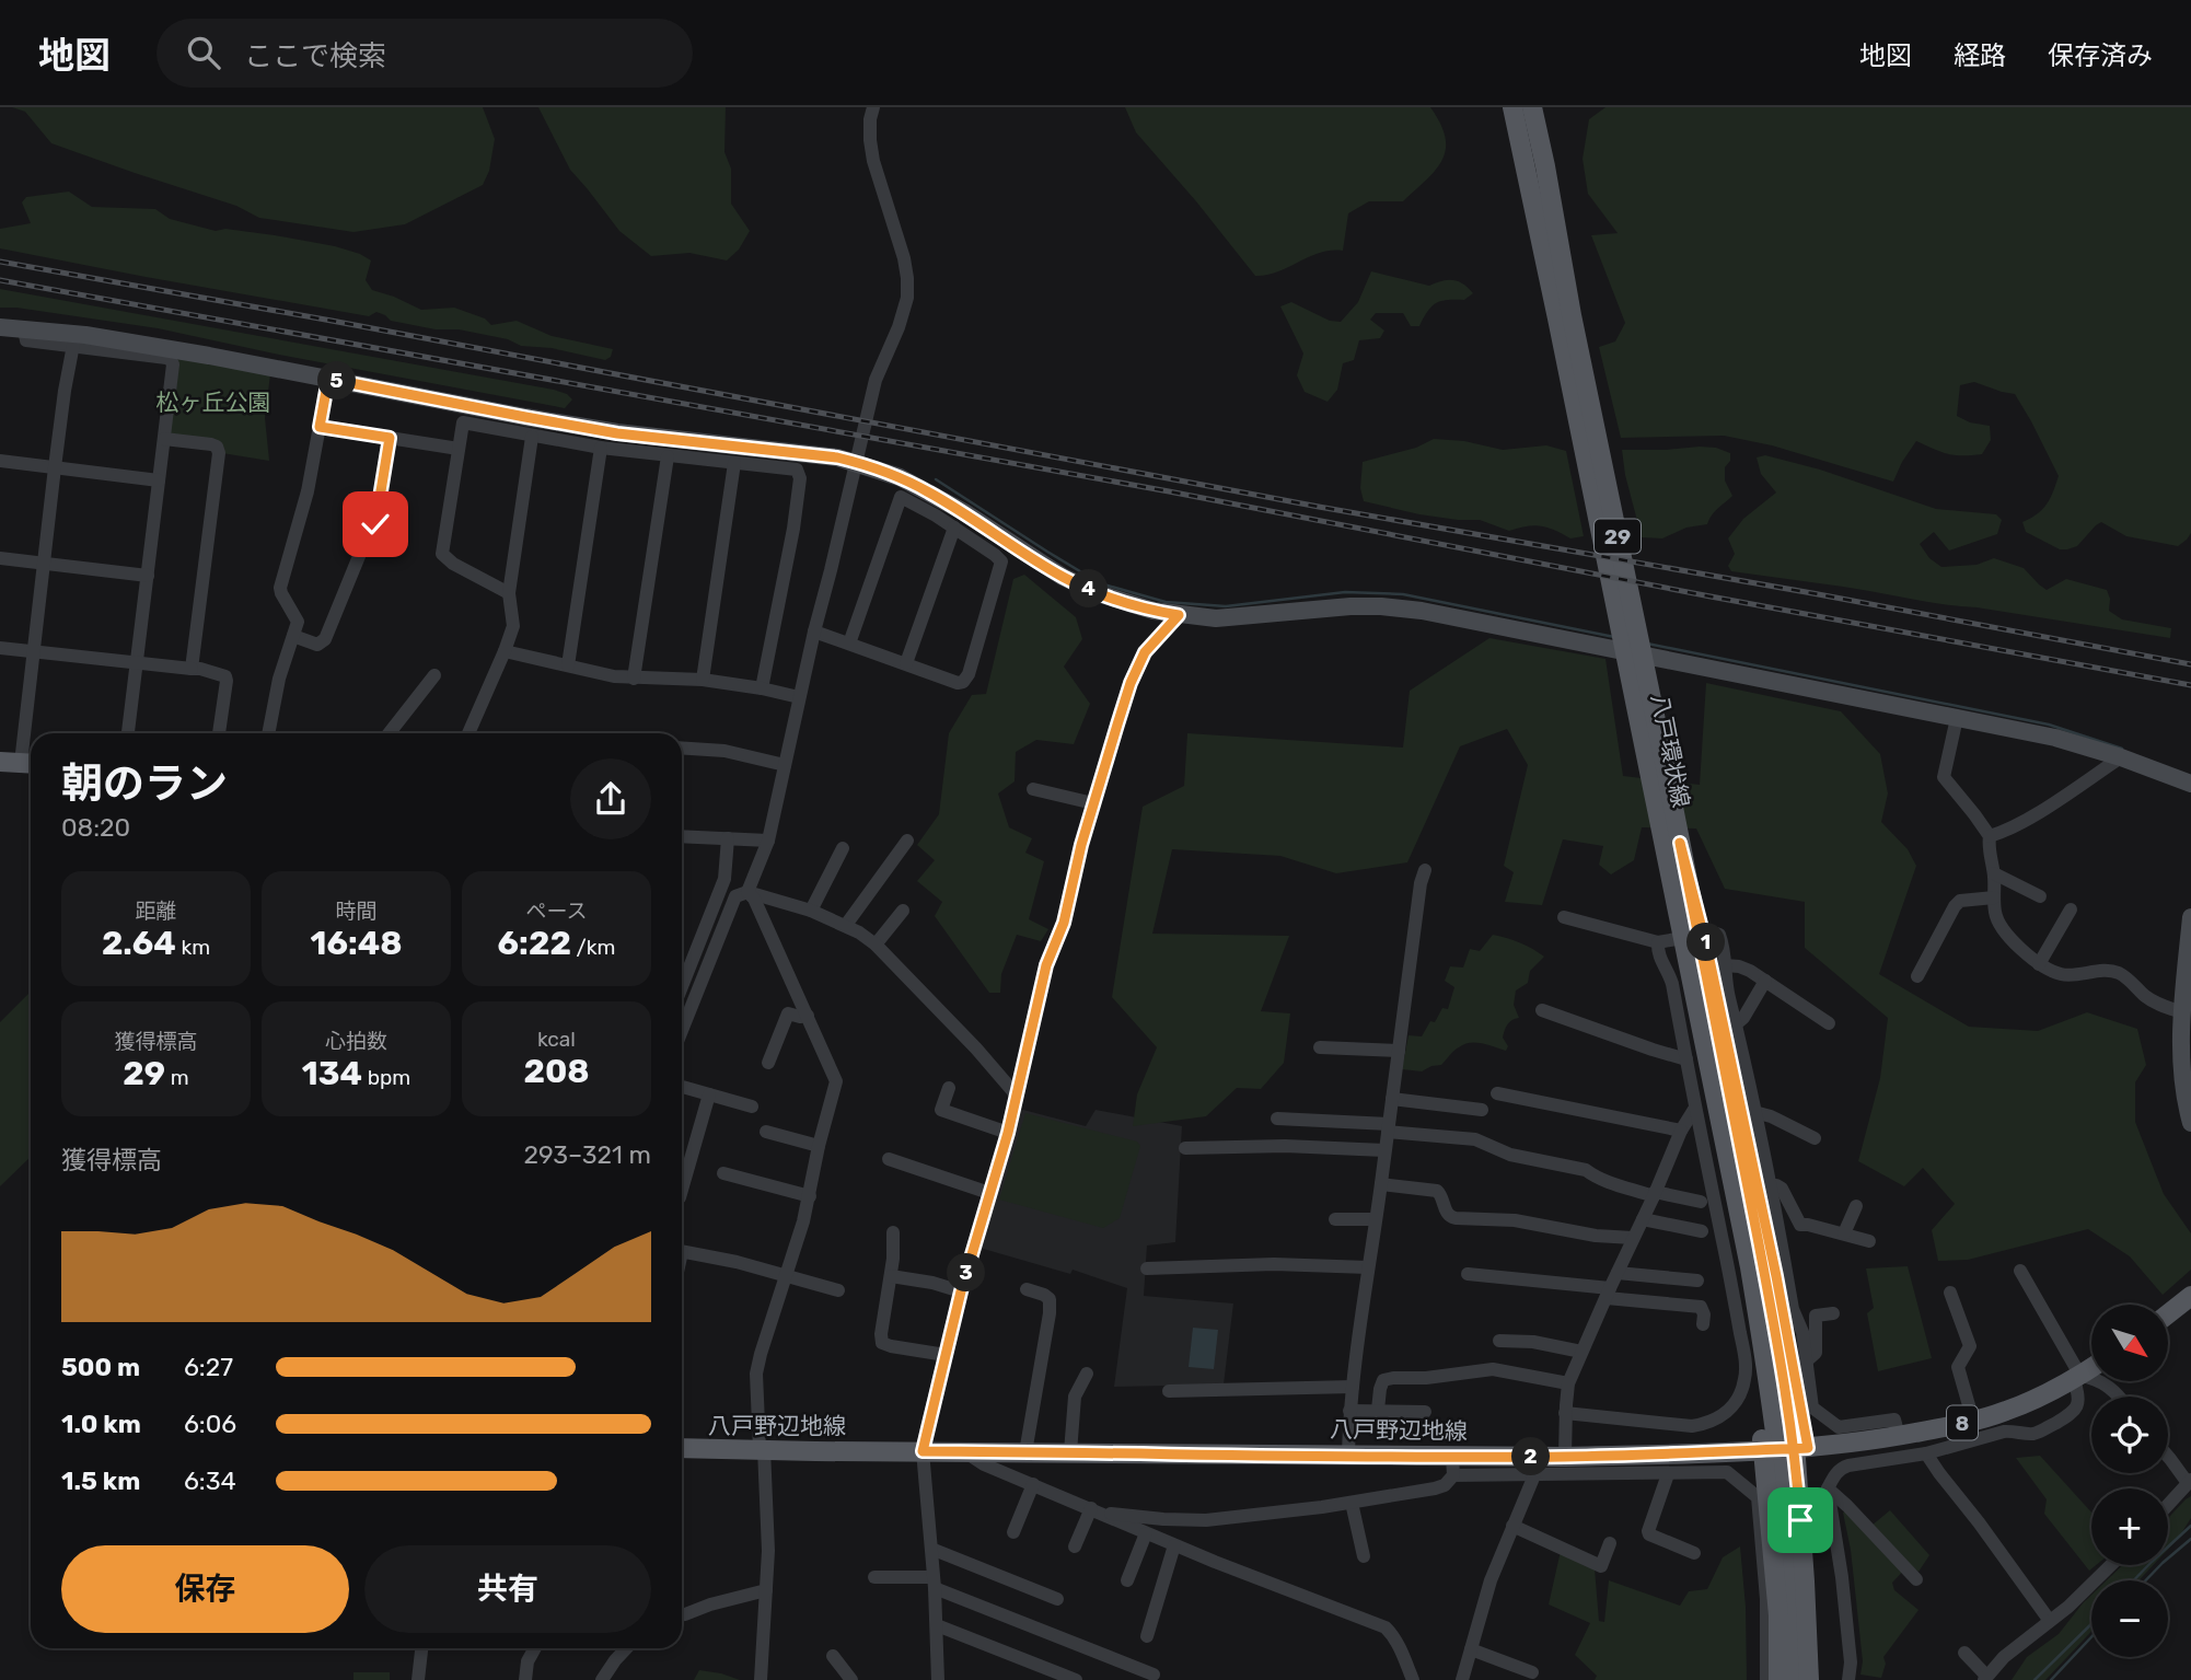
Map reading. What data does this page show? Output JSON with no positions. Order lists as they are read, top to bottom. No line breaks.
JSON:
{"streets":{"main road":["29","八戸環状線","8","八戸野辺地線"]},"crossings":[["29","八戸環状線"],["29","八戸野辺地線"]],"parks":["松ヶ丘公園"],"north":"bottom right","page":{"header":"地図","search":"ここで検索","nav":["地図","経路","保存済み"],"pins":["5","4","1","3","2"],"heading":["朝のラン","08:20"],"stats":[["距離","2.64 km"],["時間","16:48"],["ペース","6:22 /km"],["獲得標高","29 m"],["心拍数","134 bpm"],["kcal","208"]],"chart":["獲得標高","293–321 m"],"map_buttons":["+","−"],"list":[{"name":"500 m","note":"6:27"},{"name":"1.0 km","note":"6:06"},{"name":"1.5 km","note":"6:34"}],"buttons":["保存","共有"]}}
